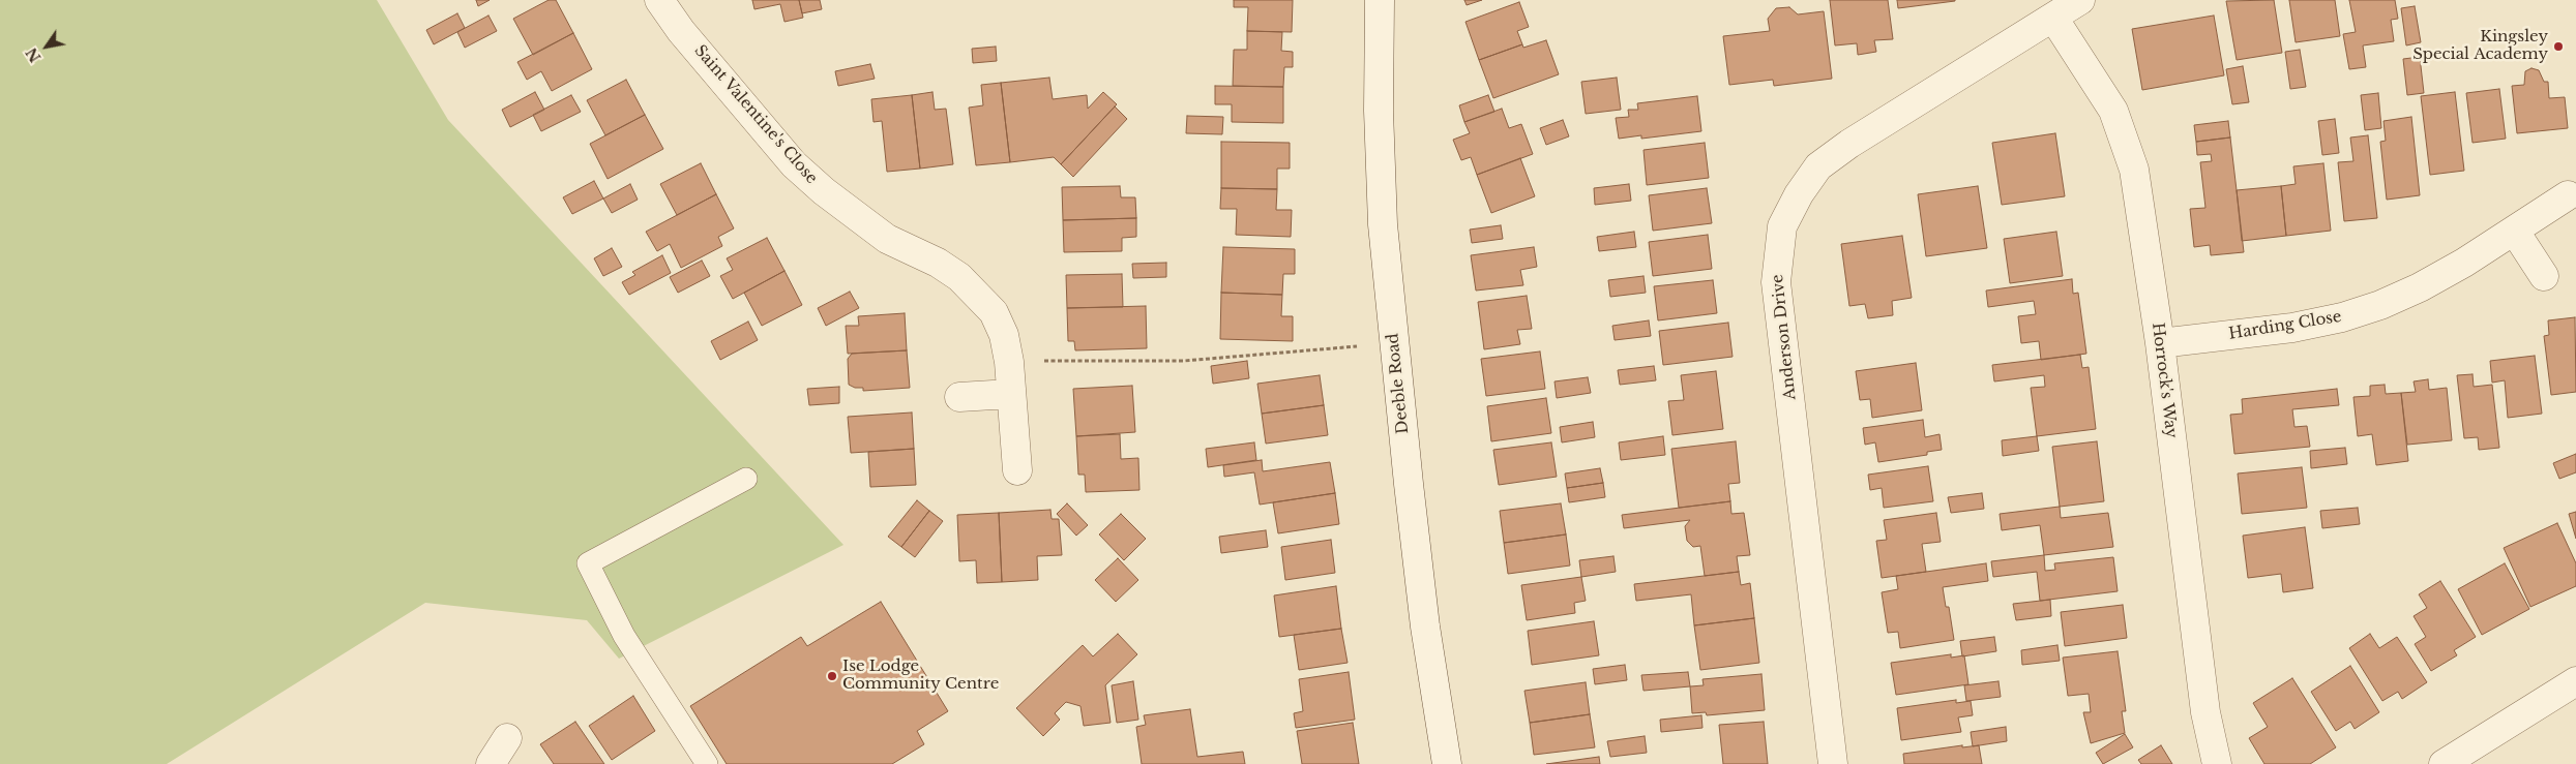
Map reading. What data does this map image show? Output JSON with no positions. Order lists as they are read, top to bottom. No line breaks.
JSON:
{"streets":{"street":["Saint Valentine's Close","Harding Close","Anderson Drive","Horrock's Way","Deeble Road"]},"crossings":[["Harding Close","Horrock's Way"],["Anderson Drive","Horrock's Way"]],"places":["Kingsley Special Academy","Ise Lodge Community Centre"],"north":"bottom left"}
